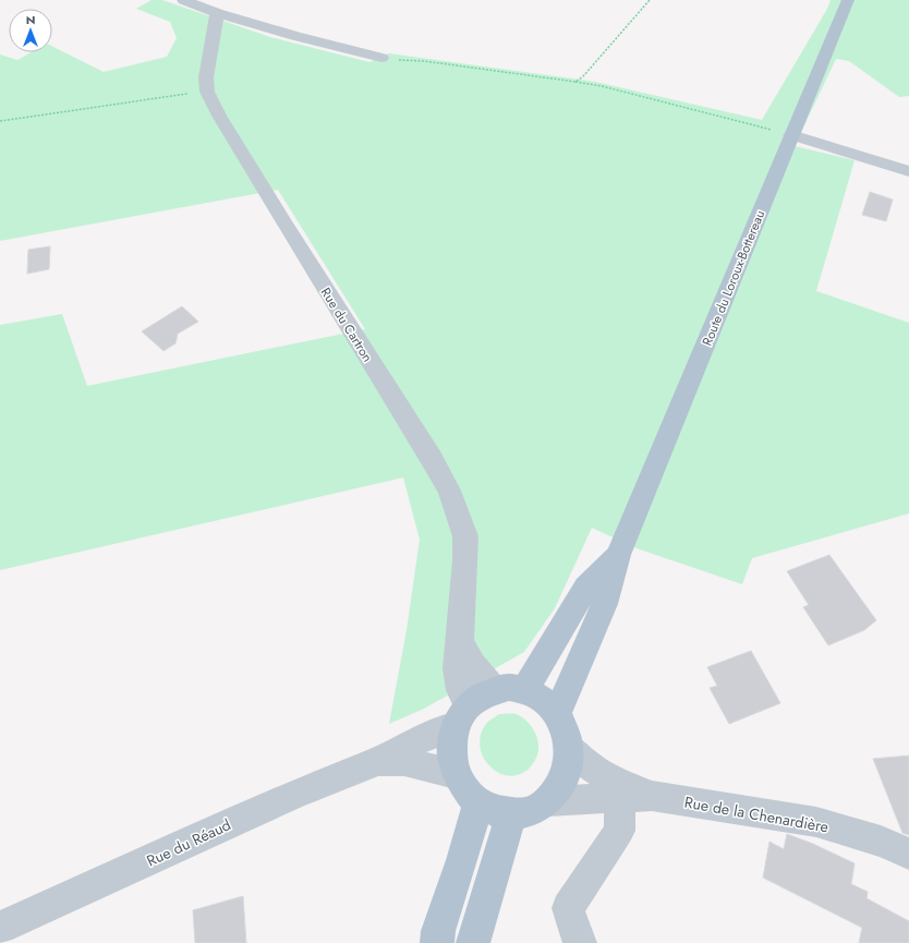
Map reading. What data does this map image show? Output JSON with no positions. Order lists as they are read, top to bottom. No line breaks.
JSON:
{"streets":{"main road":["Route du Loroux-Bottereau"],"street":["Rue du Cartron","Rue de la Chenardière","Rue du Réaud"]},"crossings":[["Route du Loroux-Bottereau","Rue du Cartron"],["Route du Loroux-Bottereau","Rue de la Chenardière"],["Route du Loroux-Bottereau","Rue du Réaud"],["Rue du Cartron","Rue de la Chenardière"],["Rue du Cartron","Rue du Réaud"],["Rue de la Chenardière","Rue du Réaud"]],"north":"top"}
